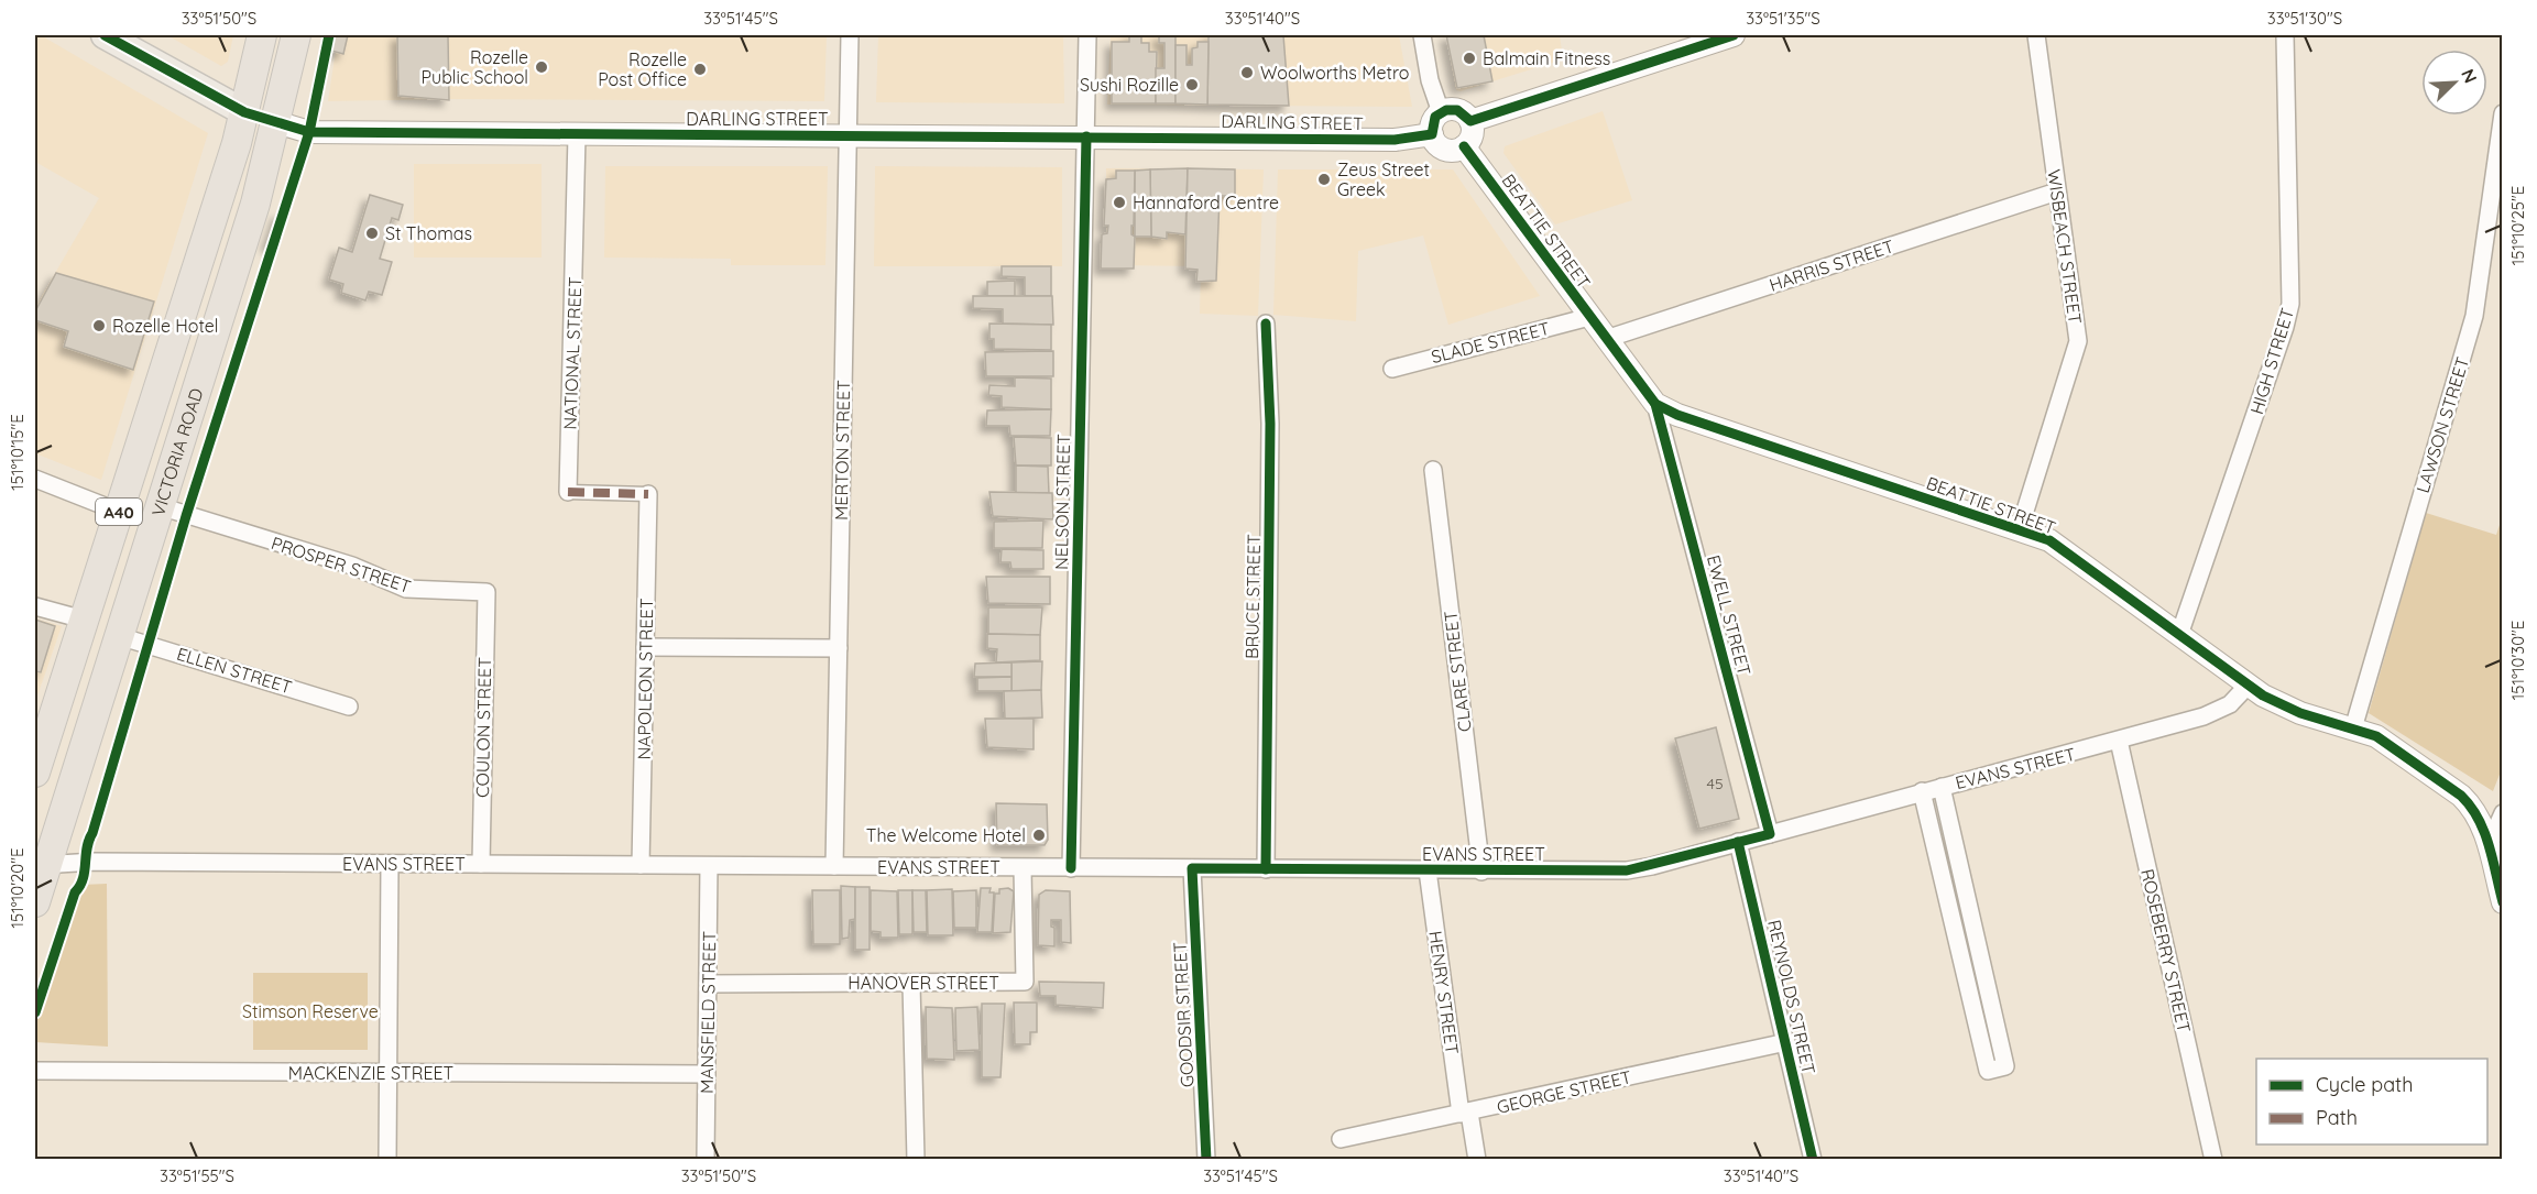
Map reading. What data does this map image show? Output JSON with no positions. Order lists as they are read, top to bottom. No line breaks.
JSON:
{"streets":{"highway":["DARLING STREET","VICTORIA ROAD","A40"],"street":["BEATTIE STREET","WISBEACH STREET","HARRIS STREET","SLADE STREET","NATIONAL STREET","HIGH STREET","LAWSON STREET","MERTON STREET","NELSON STREET","PROSPER STREET","BRUCE STREET","EWELL STREET","ELLEN STREET","CLARE STREET","NAPOLEON STREET","COULON STREET","EVANS STREET","ROSEBERRY STREET","HANOVER STREET","HENRY STREET","REYNOLDS STREET","MANSFIELD STREET","GOODSIR STREET","MACKENZIE STREET","GEORGE STREET"]},"crossings":[["DARLING STREET","BEATTIE STREET"],["DARLING STREET","NATIONAL STREET"],["DARLING STREET","MERTON STREET"],["DARLING STREET","VICTORIA ROAD"],["DARLING STREET","NELSON STREET"],["BEATTIE STREET","WISBEACH STREET"],["BEATTIE STREET","HARRIS STREET"],["BEATTIE STREET","SLADE STREET"],["BEATTIE STREET","HIGH STREET"],["BEATTIE STREET","LAWSON STREET"],["BEATTIE STREET","EWELL STREET"],["BEATTIE STREET","EVANS STREET"],["WISBEACH STREET","HARRIS STREET"],["NATIONAL STREET","NAPOLEON STREET"],["MERTON STREET","EVANS STREET"],["VICTORIA ROAD","PROSPER STREET"],["VICTORIA ROAD","ELLEN STREET"],["VICTORIA ROAD","EVANS STREET"],["NELSON STREET","EVANS STREET"],["PROSPER STREET","COULON STREET"],["BRUCE STREET","EVANS STREET"],["EWELL STREET","EVANS STREET"],["CLARE STREET","EVANS STREET"],["NAPOLEON STREET","EVANS STREET"],["COULON STREET","EVANS STREET"],["EVANS STREET","ROSEBERRY STREET"],["EVANS STREET","HANOVER STREET"],["EVANS STREET","HENRY STREET"],["EVANS STREET","REYNOLDS STREET"],["EVANS STREET","MANSFIELD STREET"],["EVANS STREET","GOODSIR STREET"],["HANOVER STREET","MANSFIELD STREET"],["HENRY STREET","GEORGE STREET"],["REYNOLDS STREET","GEORGE STREET"],["MANSFIELD STREET","MACKENZIE STREET"]],"parks":["Stimson Reserve"],"places":["Balmain Fitness","Rozelle Public School","Rozelle Post Office","Woolworths Metro","Sushi Rozille","Zeus Street Greek","Hannaford Centre","St Thomas","Rozelle Hotel","The Welcome Hotel"],"house_numbers":["45"],"legend":["Cycle path","Path"],"north":"top right","coordinates":["33°51'50\"S","33°51'45\"S","33°51'40\"S","33°51'35\"S","33°51'30\"S","151°10'25\"E","151°10'15\"E","151°10'30\"E","151°10'20\"E","33°51'55\"S"]}
